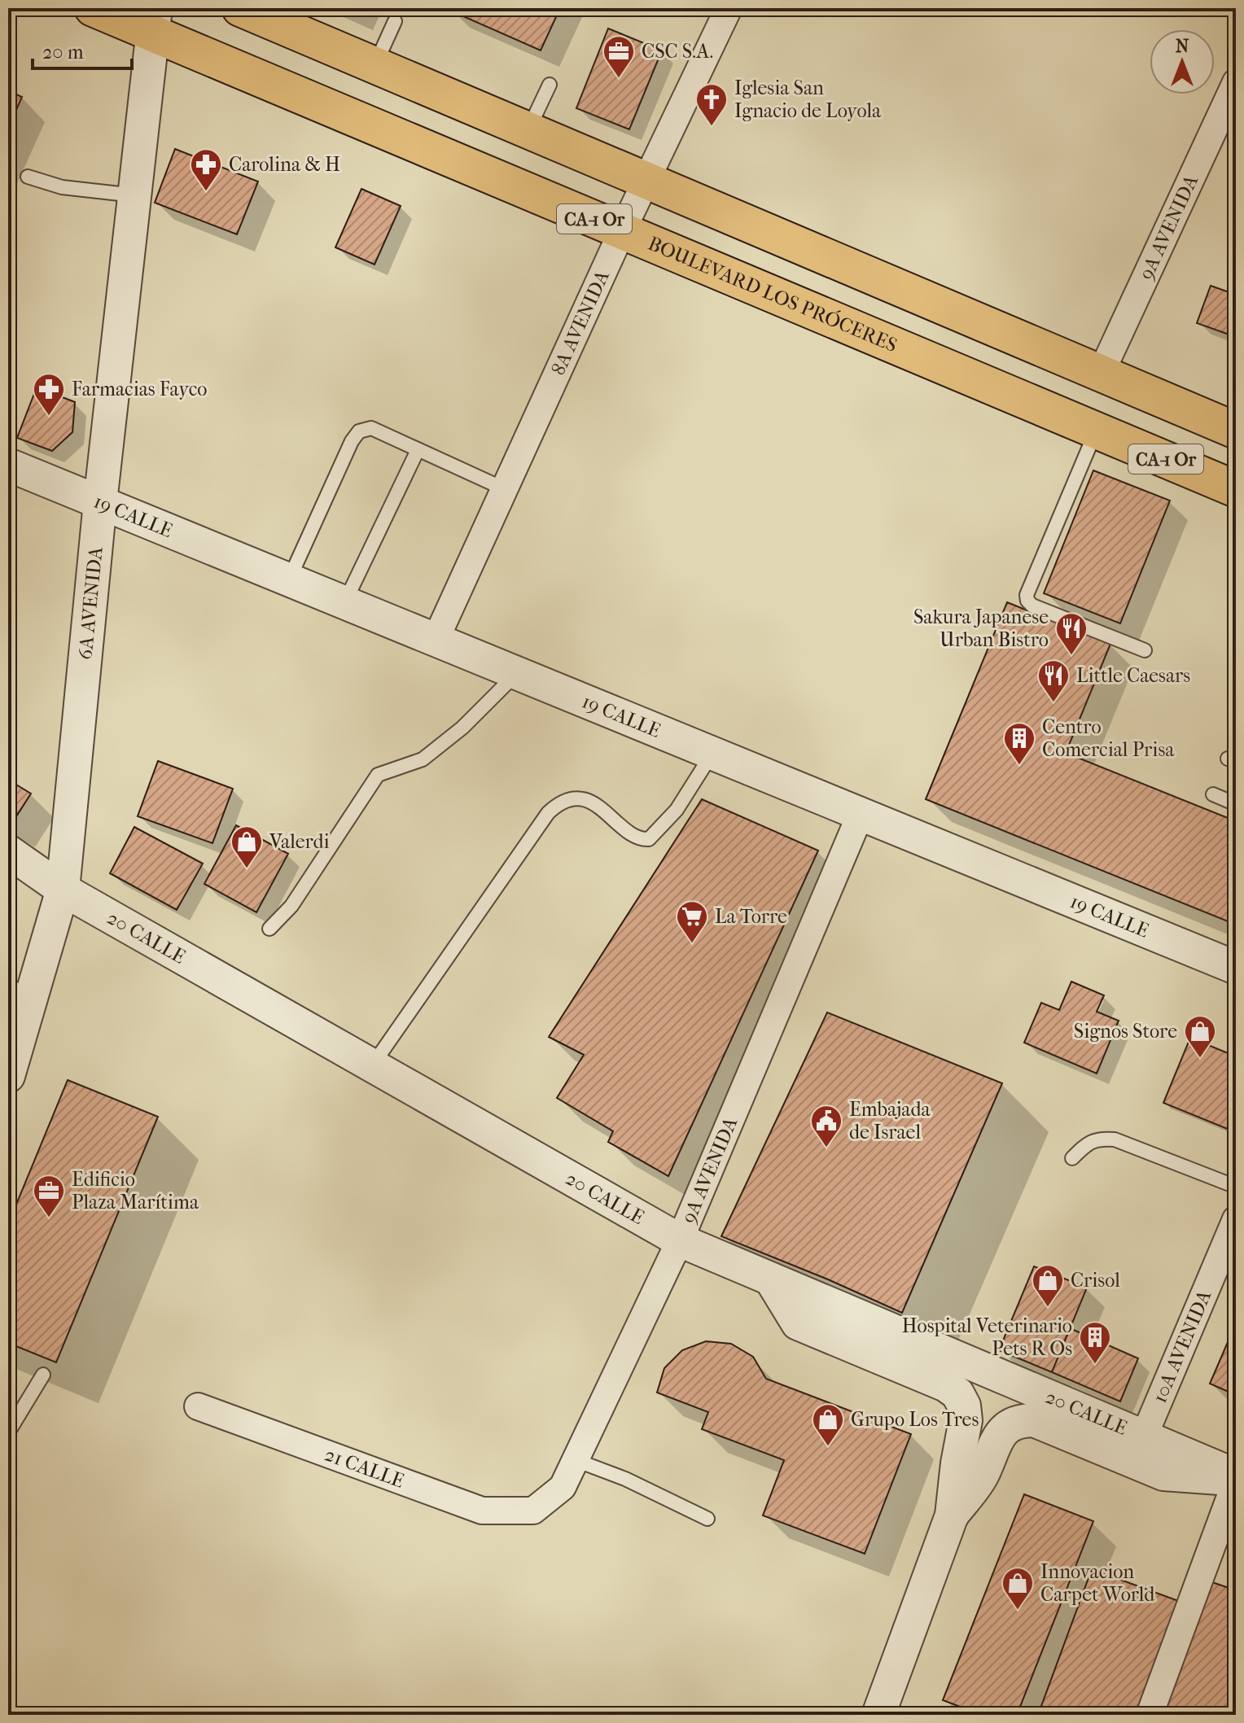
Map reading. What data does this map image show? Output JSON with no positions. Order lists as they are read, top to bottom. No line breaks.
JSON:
{"streets":{"highway":["CA-1 Or","BOULEVARD LOS PRÓCERES"],"street":["9A AVENIDA","8A AVENIDA","19 CALLE","6A AVENIDA","20 CALLE","10A AVENIDA","21 CALLE"]},"crossings":[["CA-1 Or","9A AVENIDA"],["CA-1 Or","8A AVENIDA"],["9A AVENIDA","19 CALLE"],["9A AVENIDA","20 CALLE"],["9A AVENIDA","21 CALLE"],["BOULEVARD LOS PRÓCERES","8A AVENIDA"],["BOULEVARD LOS PRÓCERES","6A AVENIDA"],["8A AVENIDA","19 CALLE"],["19 CALLE","6A AVENIDA"],["6A AVENIDA","20 CALLE"],["20 CALLE","10A AVENIDA"]],"places":{"office":["CSC S.A.","Edificio Plaza Marítima"],"church":["Iglesia San Ignacio de Loyola"],"pharmacy":["Carolina & H","Farmacias Fayco"],"restaurant":["Sakura Japanese Urban Bistro","Little Caesars"],"building":["Centro Comercial Prisa","Hospital Veterinario Pets R Os"],"shop":["Valerdi","Signos Store","Crisol","Grupo Los Tres","Innovacion Carpet World"],"supermarket":["La Torre"],"public building":["Embajada de Israel"]},"scale_bar":"20 m","north":"top"}
